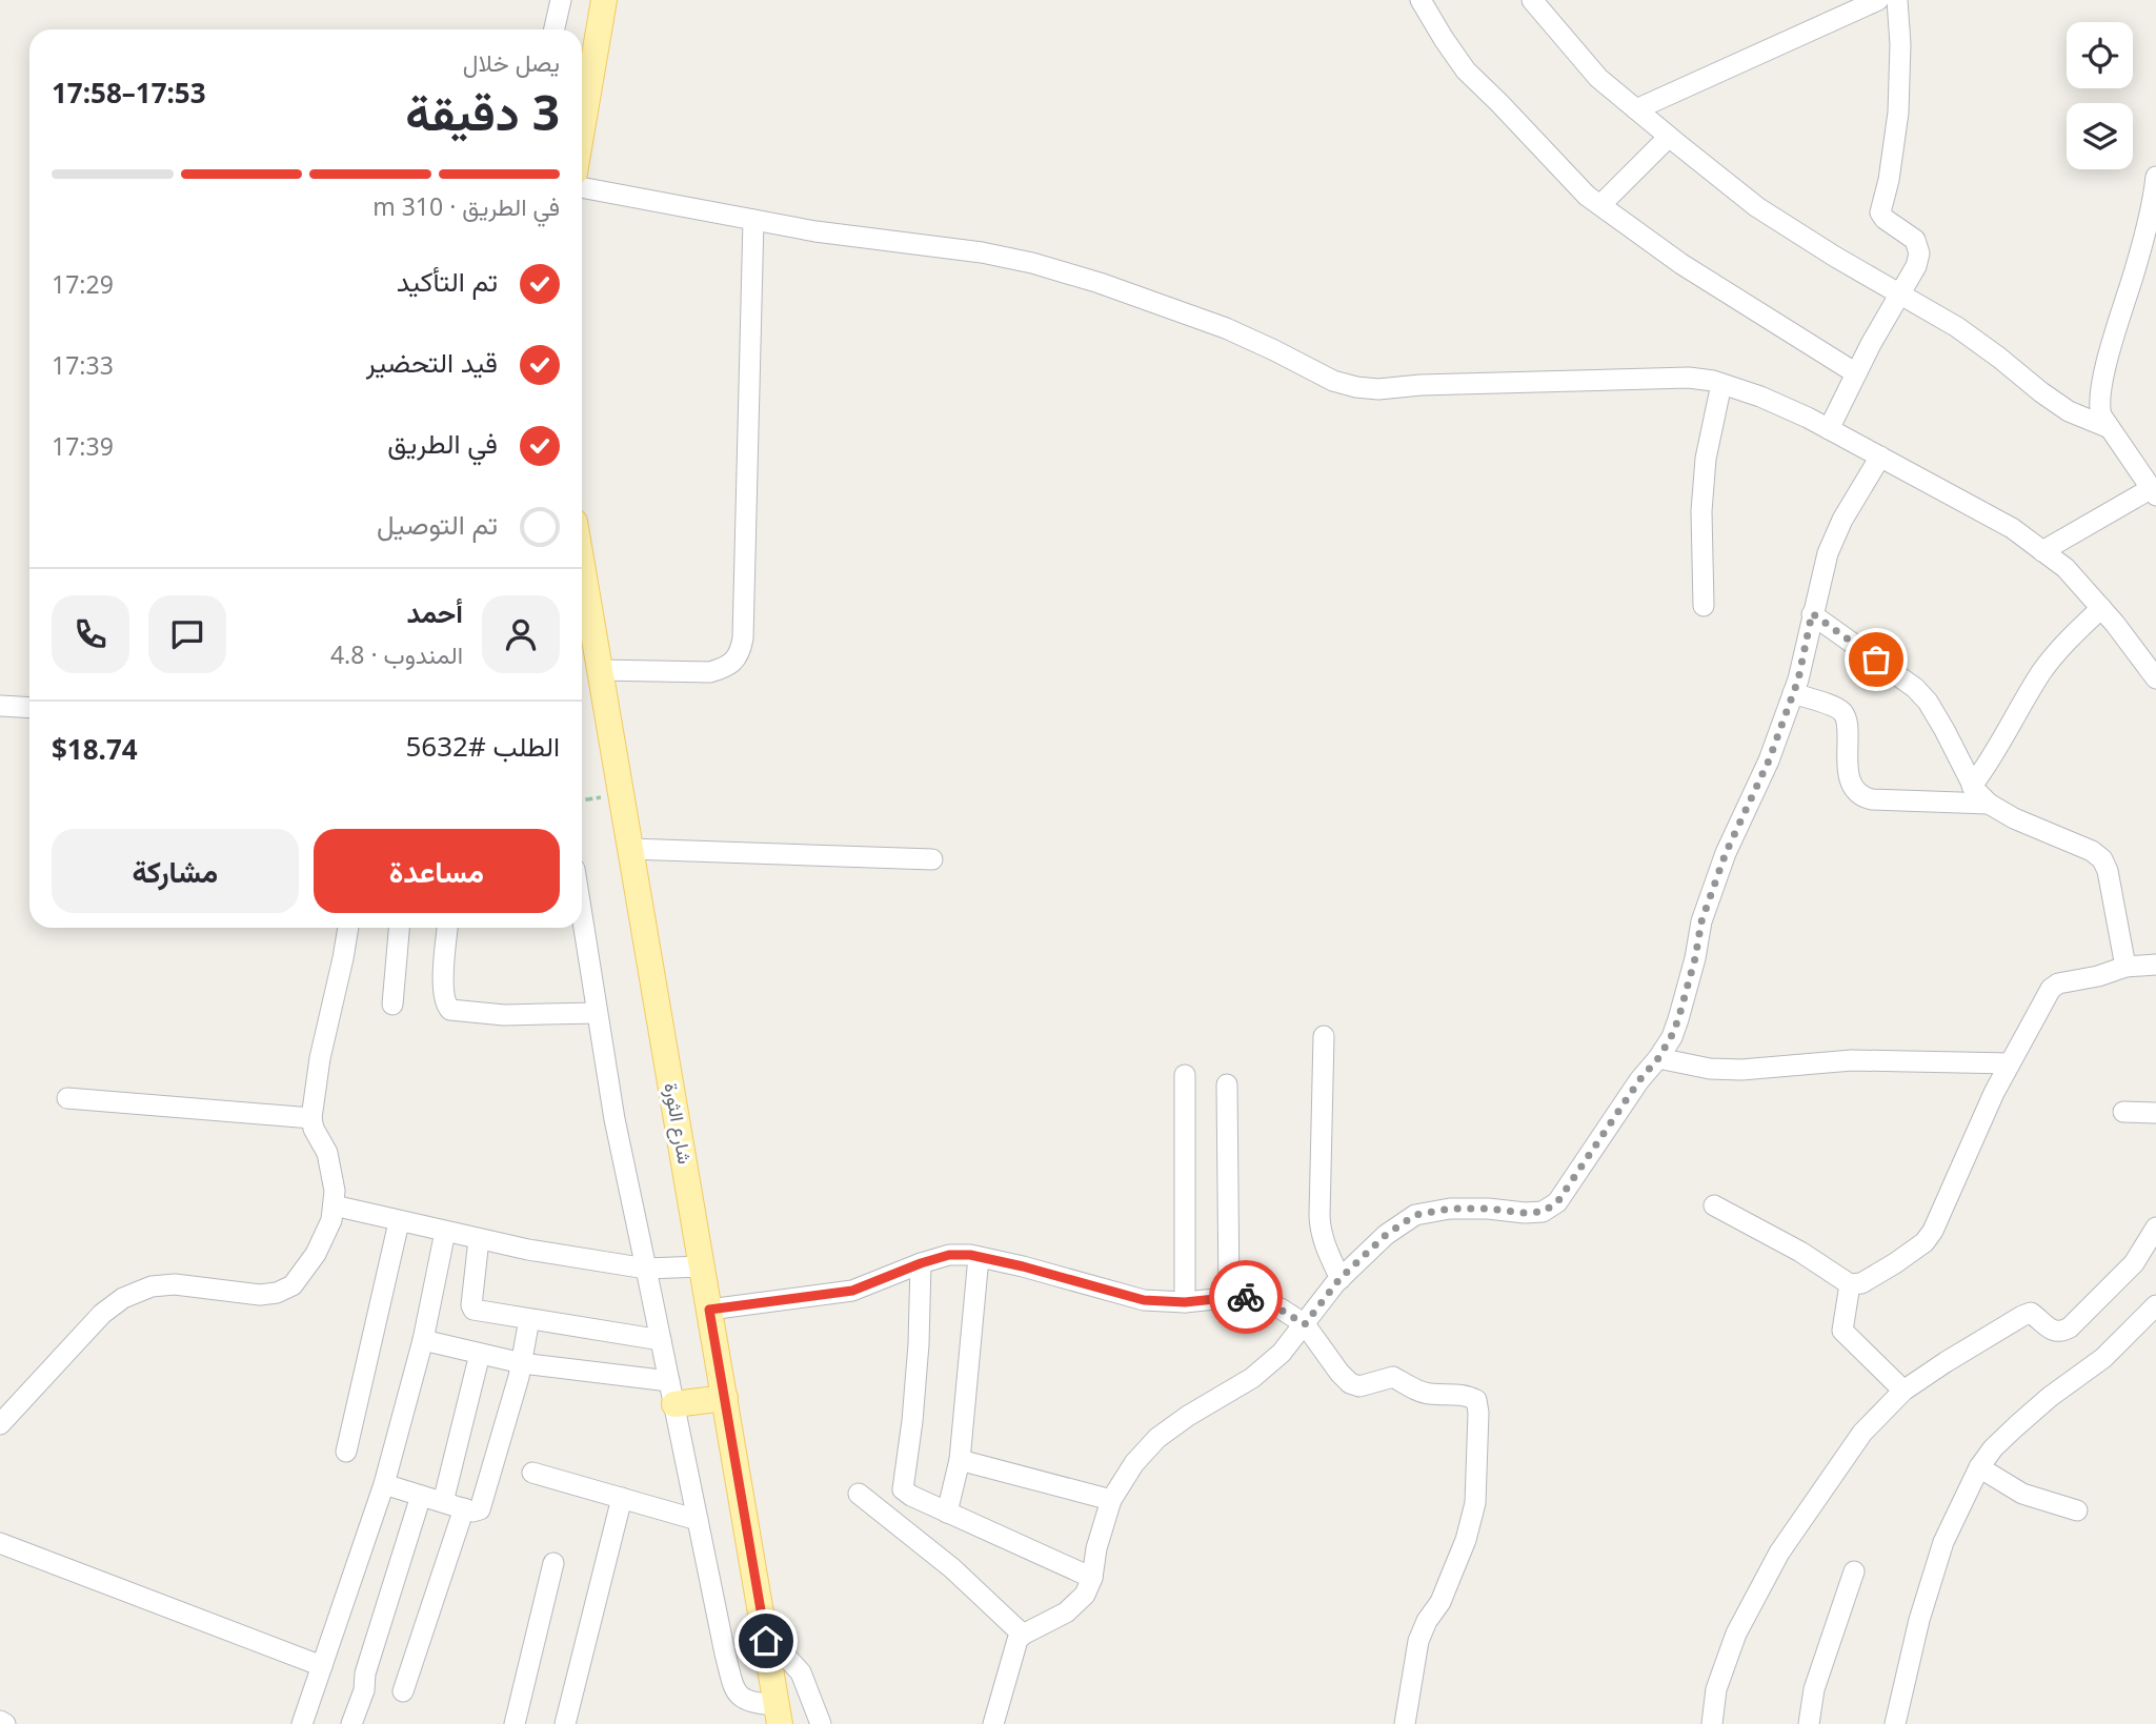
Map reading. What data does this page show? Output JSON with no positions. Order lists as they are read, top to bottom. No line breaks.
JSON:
{"streets":{"main road":["شارع الثورة"]},"page":{"heading":["3 دقيقة","يصل خلال","17:53–17:58"],"panel":["أحمد","المندوب · 4.8","الطلب #5632","$18.74"],"bar":"في الطريق · 310 m","list":[["تم التأكيد","17:29"],["قيد التحضير","17:33"],["في الطريق","17:39"],"تم التوصيل"],"buttons":["مساعدة","مشاركة"]}}
